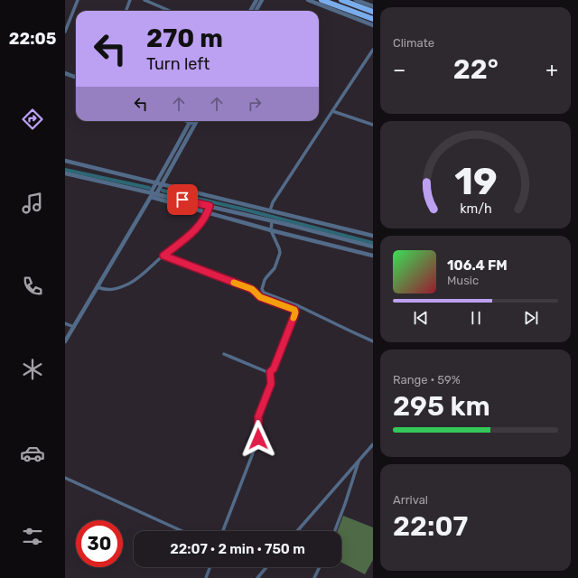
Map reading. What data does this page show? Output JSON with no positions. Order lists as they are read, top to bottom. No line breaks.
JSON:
{"page":{"tabs":"22:05","tile":["Climate",["Range · 59%","295 km"],["Arrival","22:07"]],"turn":["270 m","Turn left"],"heat":["−","22°","+"],"song":["106.4 FM","Music"],"limit":"30","trip":"22:07 · 2 min · 750 m","gauge":["19","km/h"]}}
